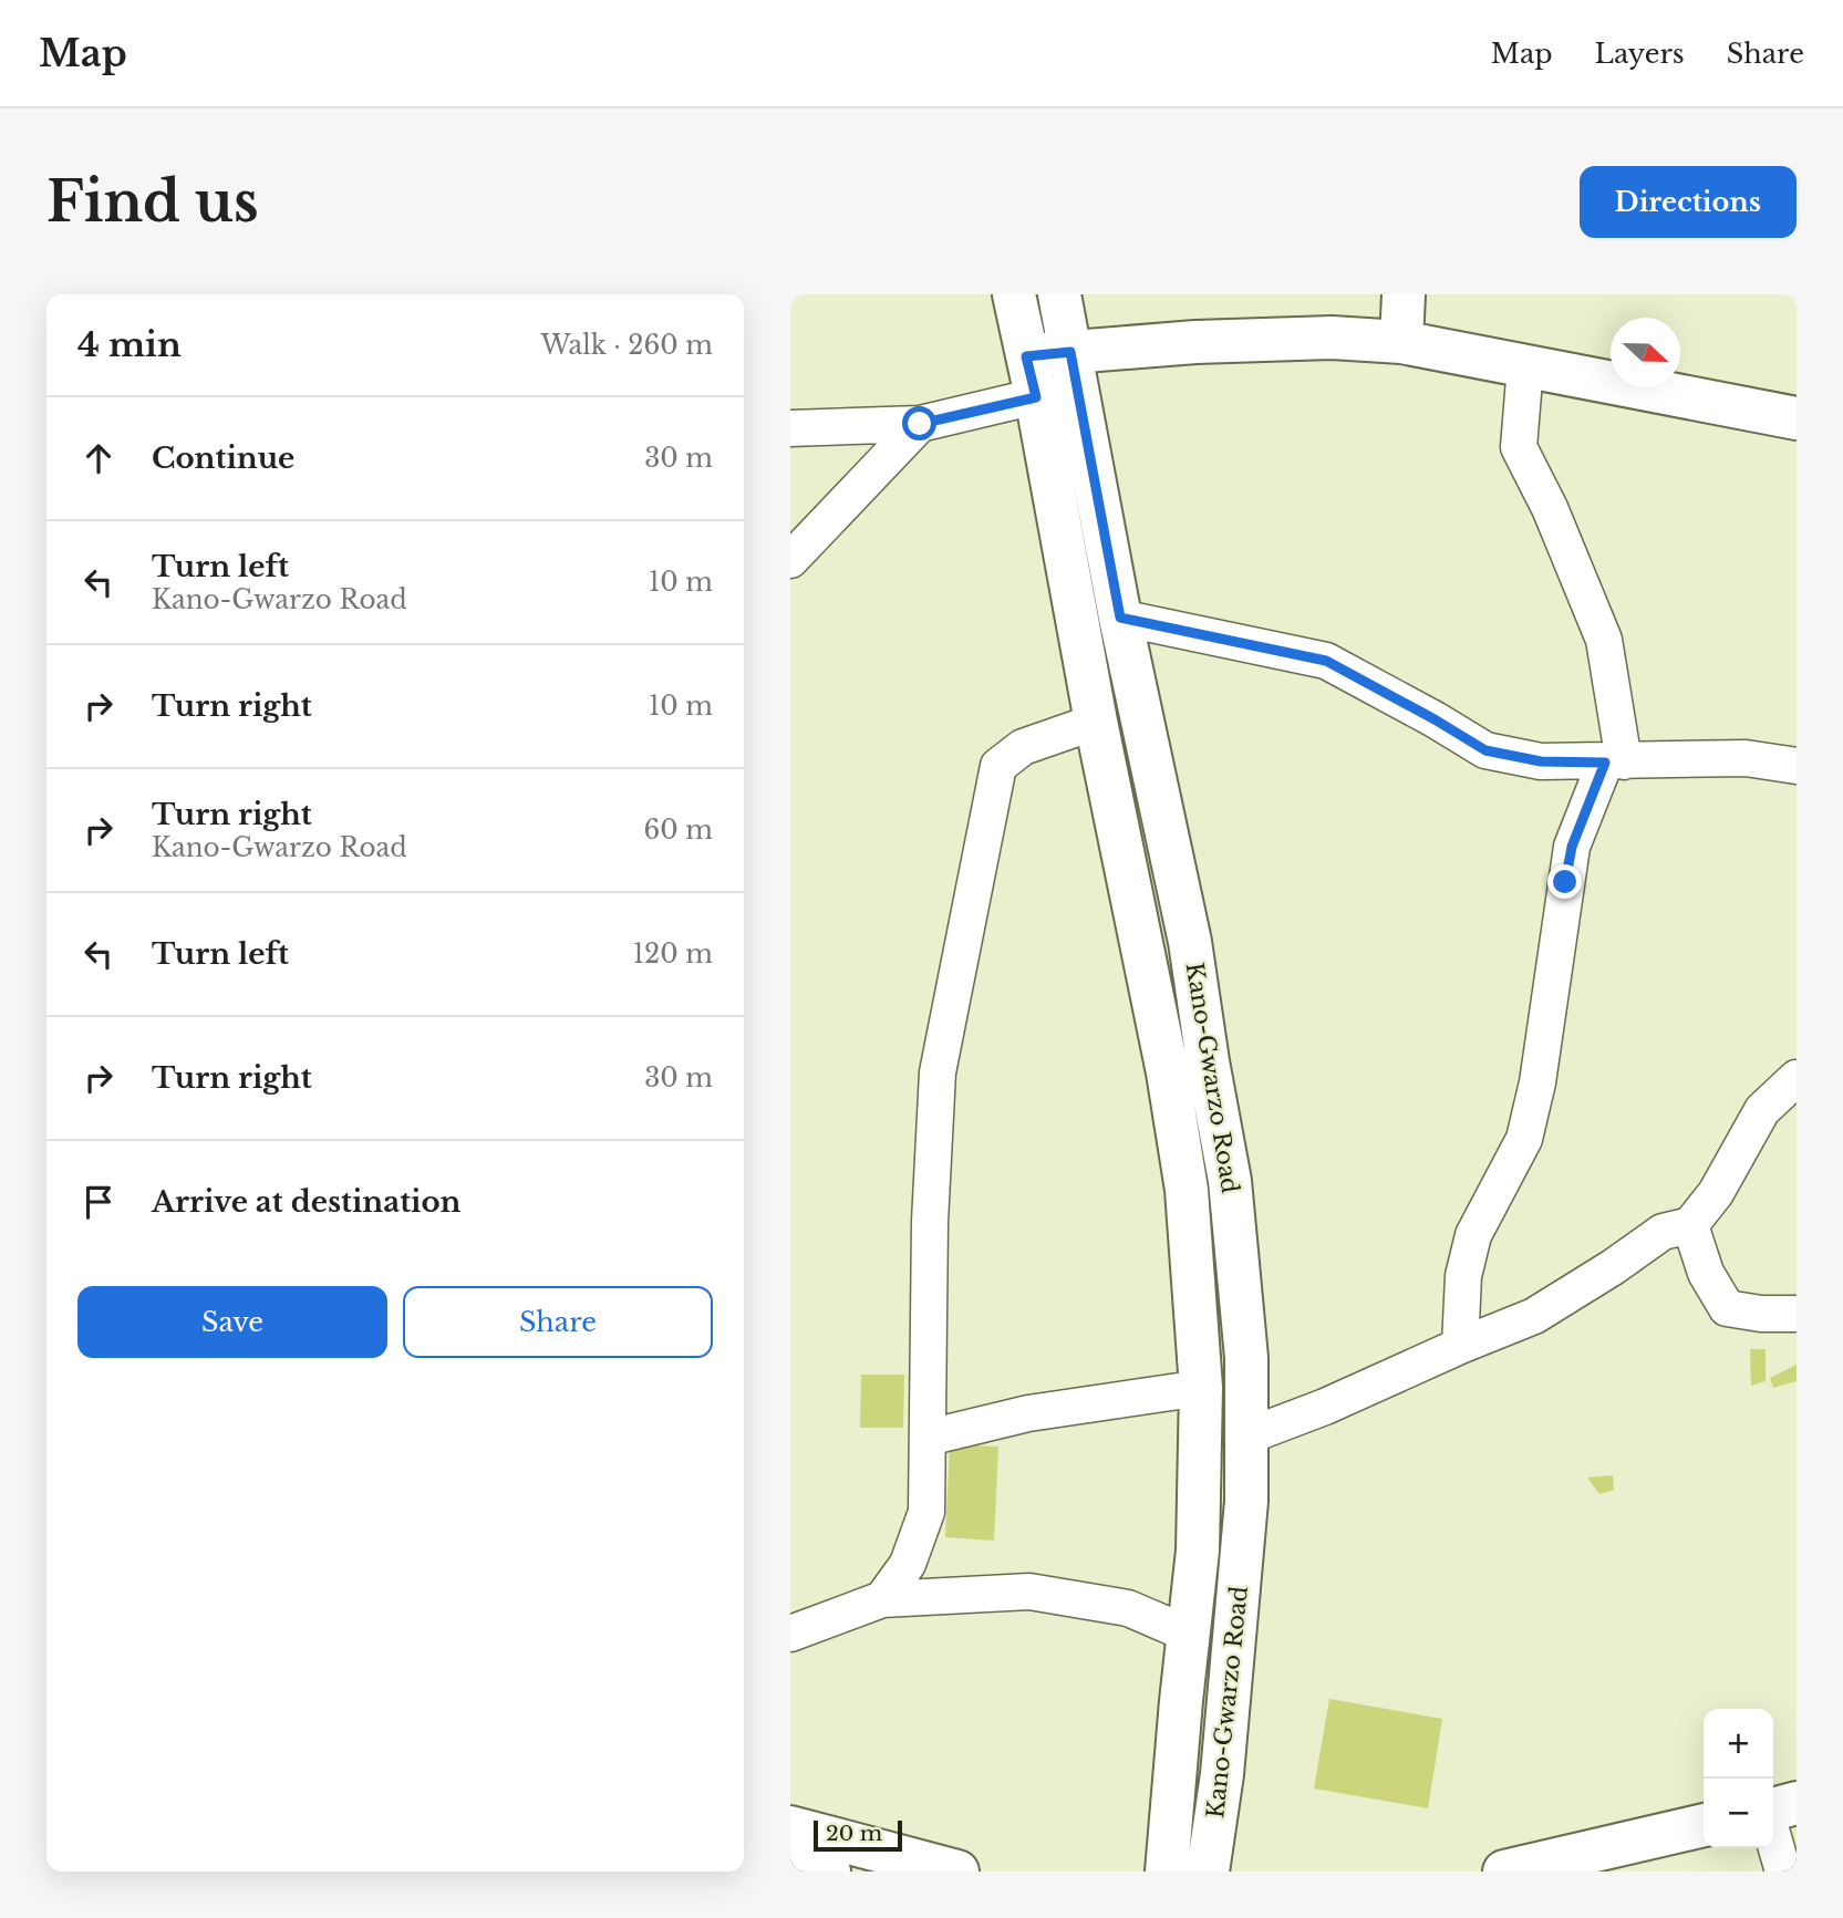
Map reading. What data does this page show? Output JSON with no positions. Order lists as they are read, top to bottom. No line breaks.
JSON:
{"streets":{"main road":["Kano-Gwarzo Road"]},"scale_bar":"20 m","north":"right","page":{"header":"Map","nav":["Map","Layers","Share"],"buttons":["Directions",["Save","Share"]],"title":"Find us","heading":["4 min","Walk · 260 m"],"list":[["Continue","30 m"],["Turn left","Kano-Gwarzo Road","10 m"],["Turn right","10 m"],["Turn right","Kano-Gwarzo Road","60 m"],["Turn left","120 m"],["Turn right","30 m"],"Arrive at destination"],"map_buttons":["+","−"],"scale":"20 m"}}
